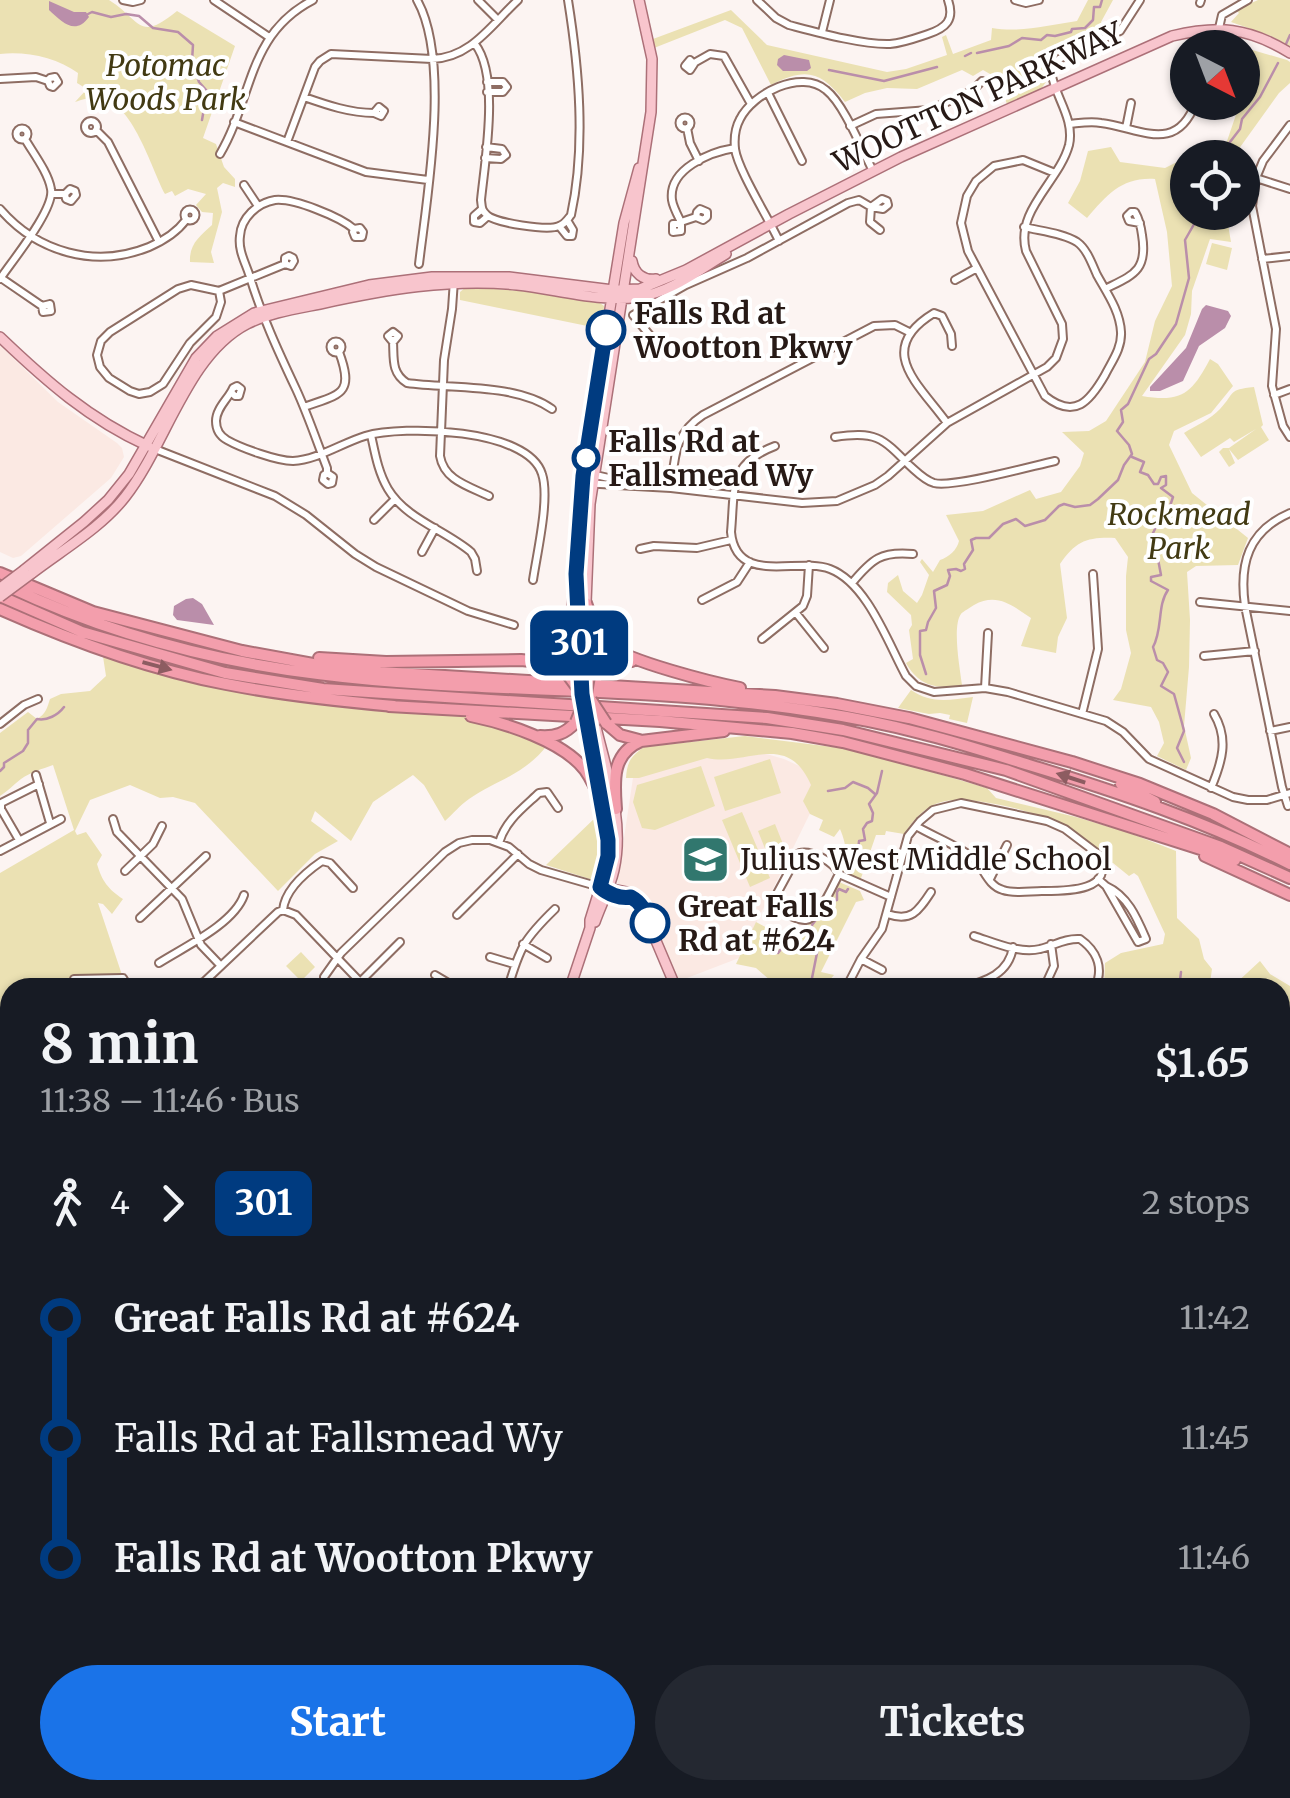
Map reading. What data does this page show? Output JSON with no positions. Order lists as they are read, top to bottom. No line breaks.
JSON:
{"streets":{"main road":["WOOTTON PARKWAY"]},"parks":["Potomac Woods Park","Rockmead Park"],"places":{"other":["Falls Rd at Wootton Pkwy","Falls Rd at Fallsmead Wy","Great Falls Rd at #624"],"school or university":["Julius West Middle School"]},"lines":["bus line 301"],"north":"bottom right","page":{"on_map":"301","heading":["8 min","11:38 – 11:46 · Bus","$1.65"],"legs":["4","301","2 stops"],"list":[{"name":"Great Falls Rd at #624","value":"11:42"},{"name":"Falls Rd at Fallsmead Wy","value":"11:45"},{"name":"Falls Rd at Wootton Pkwy","value":"11:46"}],"buttons":["Start","Tickets"]}}
